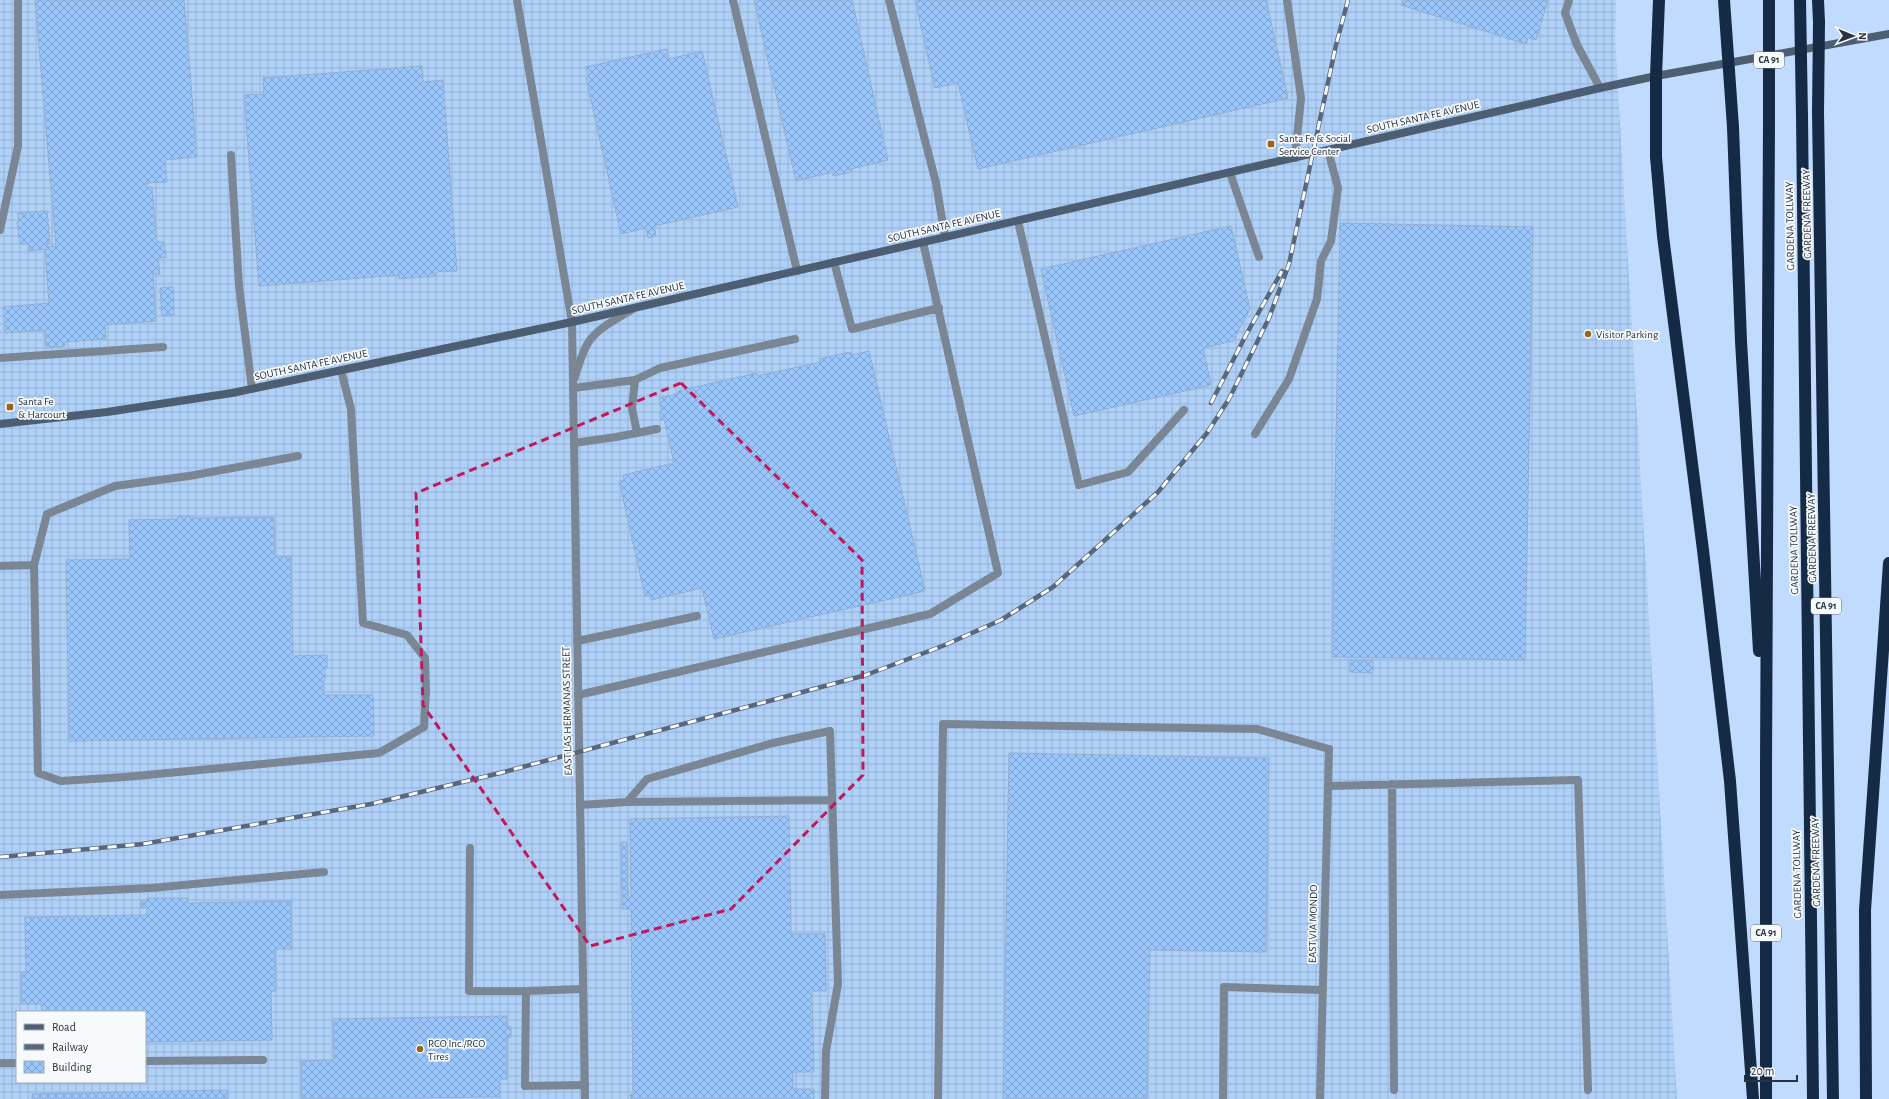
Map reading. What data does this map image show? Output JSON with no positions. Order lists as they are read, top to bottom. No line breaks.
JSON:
{"streets":{"highway":["CA 91","GARDENA FREEWAY","GARDENA TOLLWAY"],"main road":["SOUTH SANTA FE AVENUE"],"street":["EAST LAS HERMANAS STREET","EAST VIA MONDO"]},"crossings":[["SOUTH SANTA FE AVENUE","EAST LAS HERMANAS STREET"]],"places":{"transit":["Santa Fe & Social Service Center","Santa Fe & Harcourt"],"other":["Visitor Parking","RCO Inc./RCO Tires"]},"legend":["Road","Railway","Building"],"scale_bar":"20 m","north":"right"}
